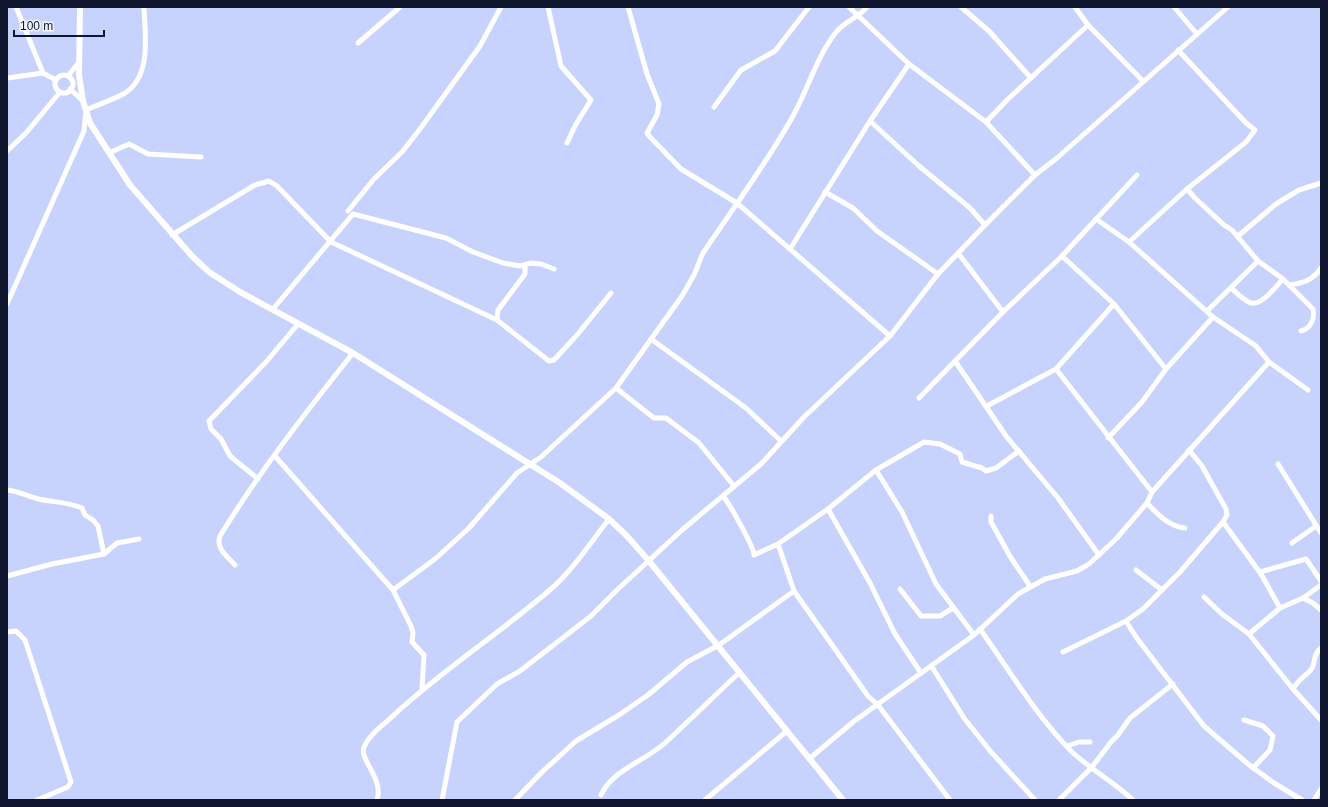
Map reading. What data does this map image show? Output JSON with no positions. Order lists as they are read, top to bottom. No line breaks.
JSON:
{"scale_bar":"100 m"}
